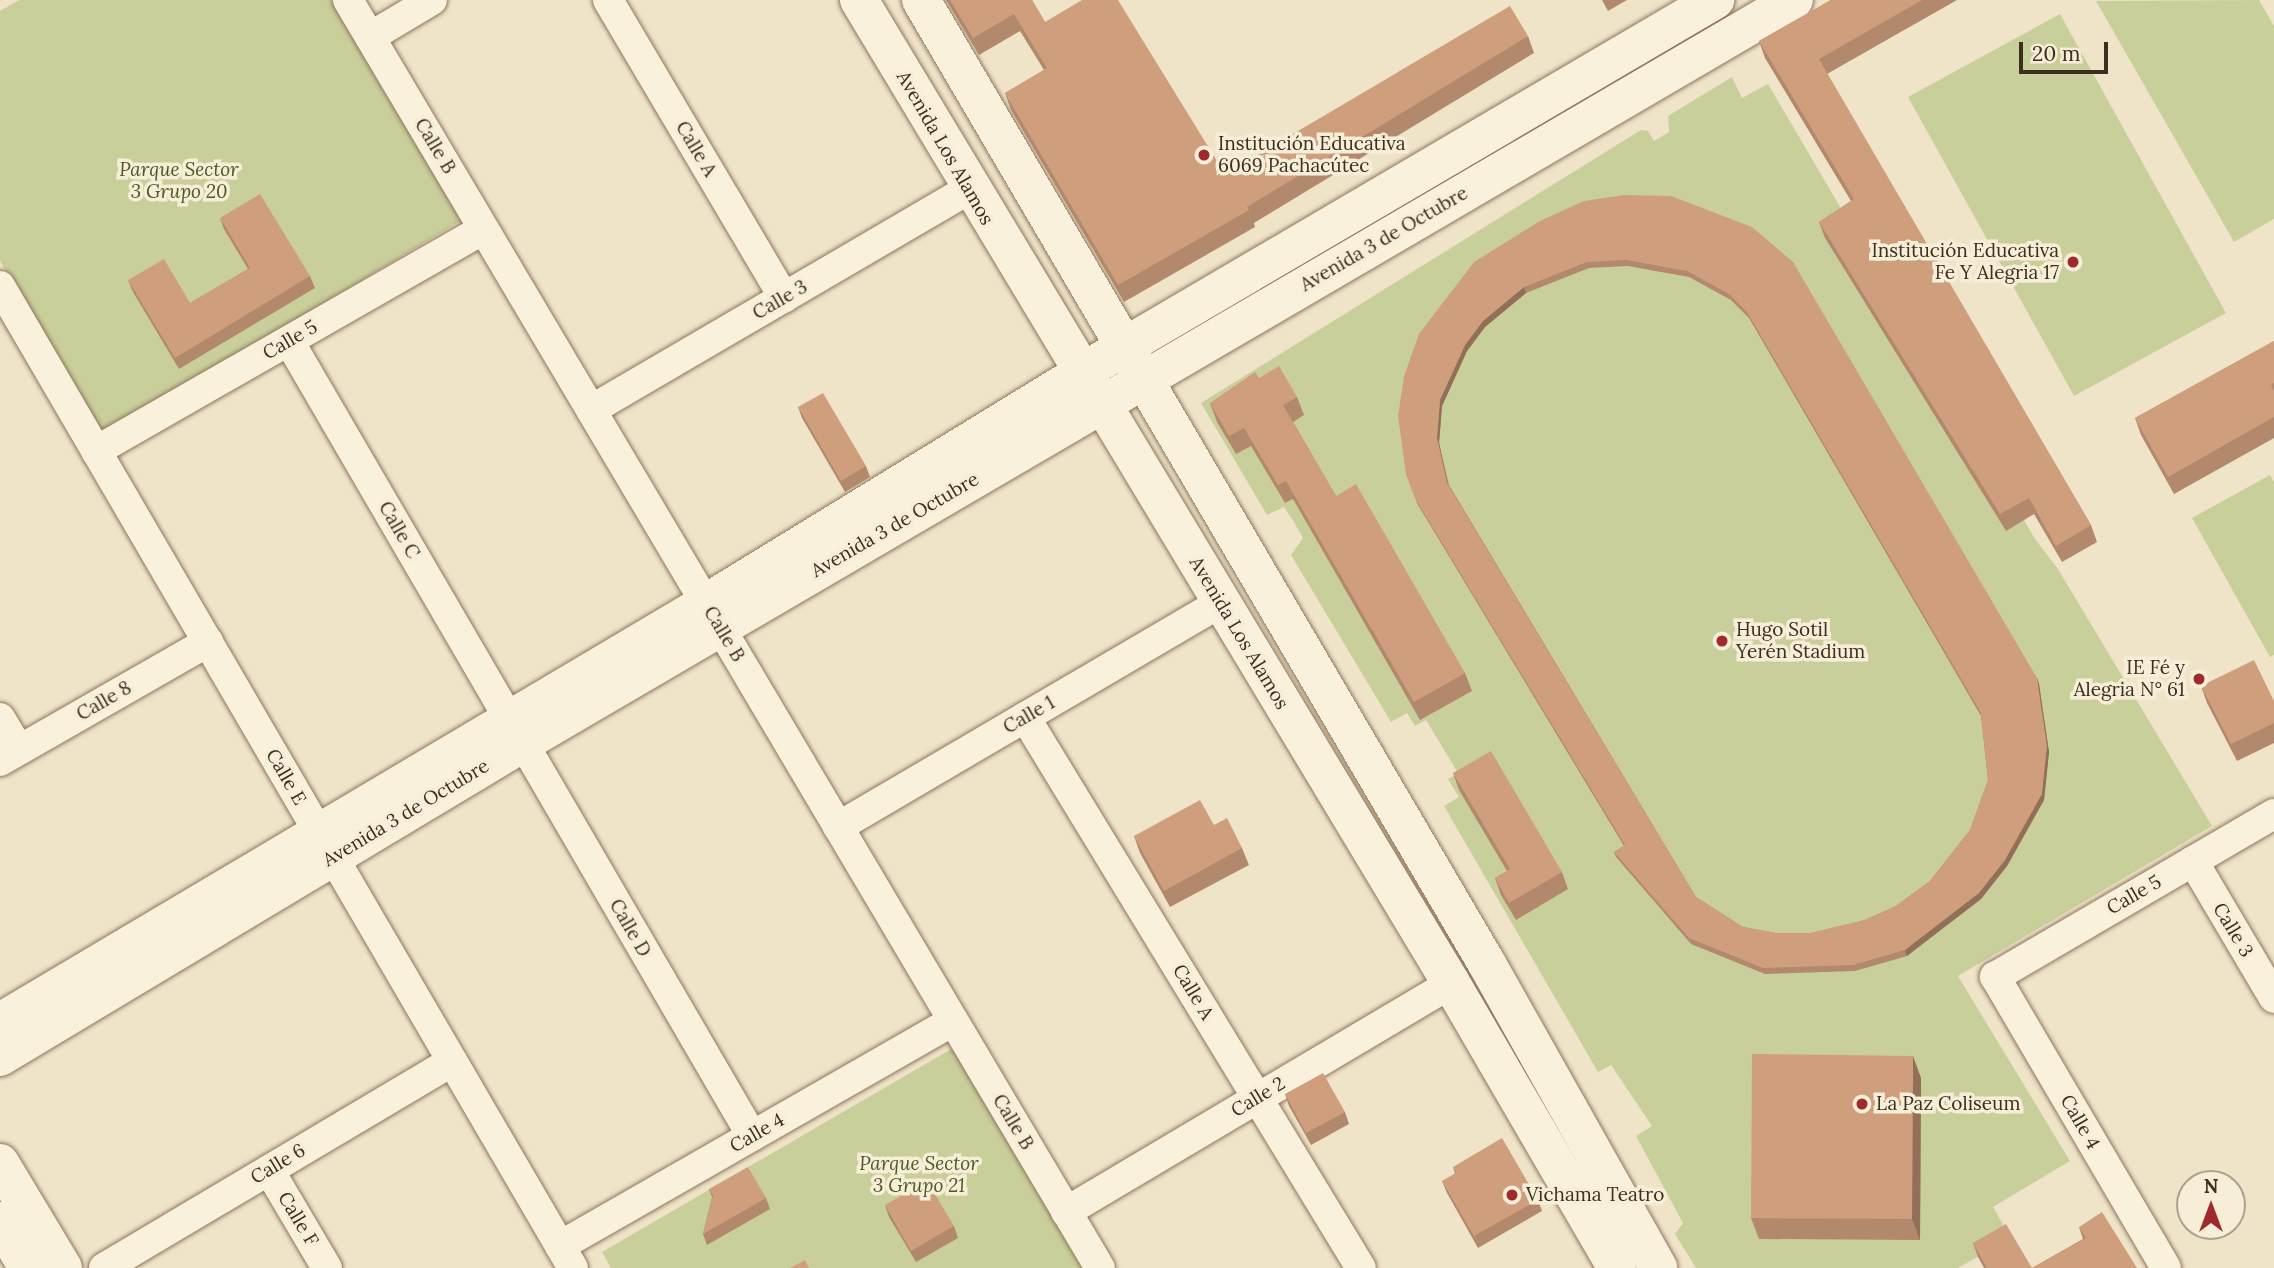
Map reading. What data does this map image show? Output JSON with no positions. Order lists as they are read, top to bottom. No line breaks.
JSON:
{"streets":{"street":["Calle B","Avenida Los Alamos","Calle A","Avenida 3 de Octubre","Calle 3","Calle 5","Calle C","Calle 8","Calle 1","Calle E","Calle D","Calle 2","Calle 4","Calle 6","Calle F"]},"crossings":[["Calle B","Avenida 3 de Octubre"],["Calle B","Calle 3"],["Calle B","Calle 5"],["Calle B","Calle 1"],["Calle B","Calle 2"],["Calle B","Calle 4"],["Avenida Los Alamos","Avenida 3 de Octubre"],["Avenida Los Alamos","Calle 3"],["Avenida Los Alamos","Calle 1"],["Avenida Los Alamos","Calle 2"],["Calle A","Calle 3"],["Calle A","Calle 1"],["Calle A","Calle 2"],["Avenida 3 de Octubre","Calle C"],["Avenida 3 de Octubre","Calle E"],["Avenida 3 de Octubre","Calle D"],["Calle 3","Calle 5"],["Calle 5","Calle C"],["Calle 5","Calle E"],["Calle 5","Calle 4"],["Calle C","Calle D"],["Calle 8","Calle E"],["Calle E","Calle 4"],["Calle E","Calle 6"],["Calle D","Calle 4"],["Calle 6","Calle F"]],"parks":["Parque Sector 3 Grupo 20","Parque Sector 3 Grupo 21"],"places":["Institución Educativa 6069 Pachacútec","Institución Educativa Fe Y Alegria 17","Hugo Sotil Yerén Stadium","IE Fé y Alegria N° 61","La Paz Coliseum","Vichama Teatro"],"scale_bar":"20 m","north":"top"}
